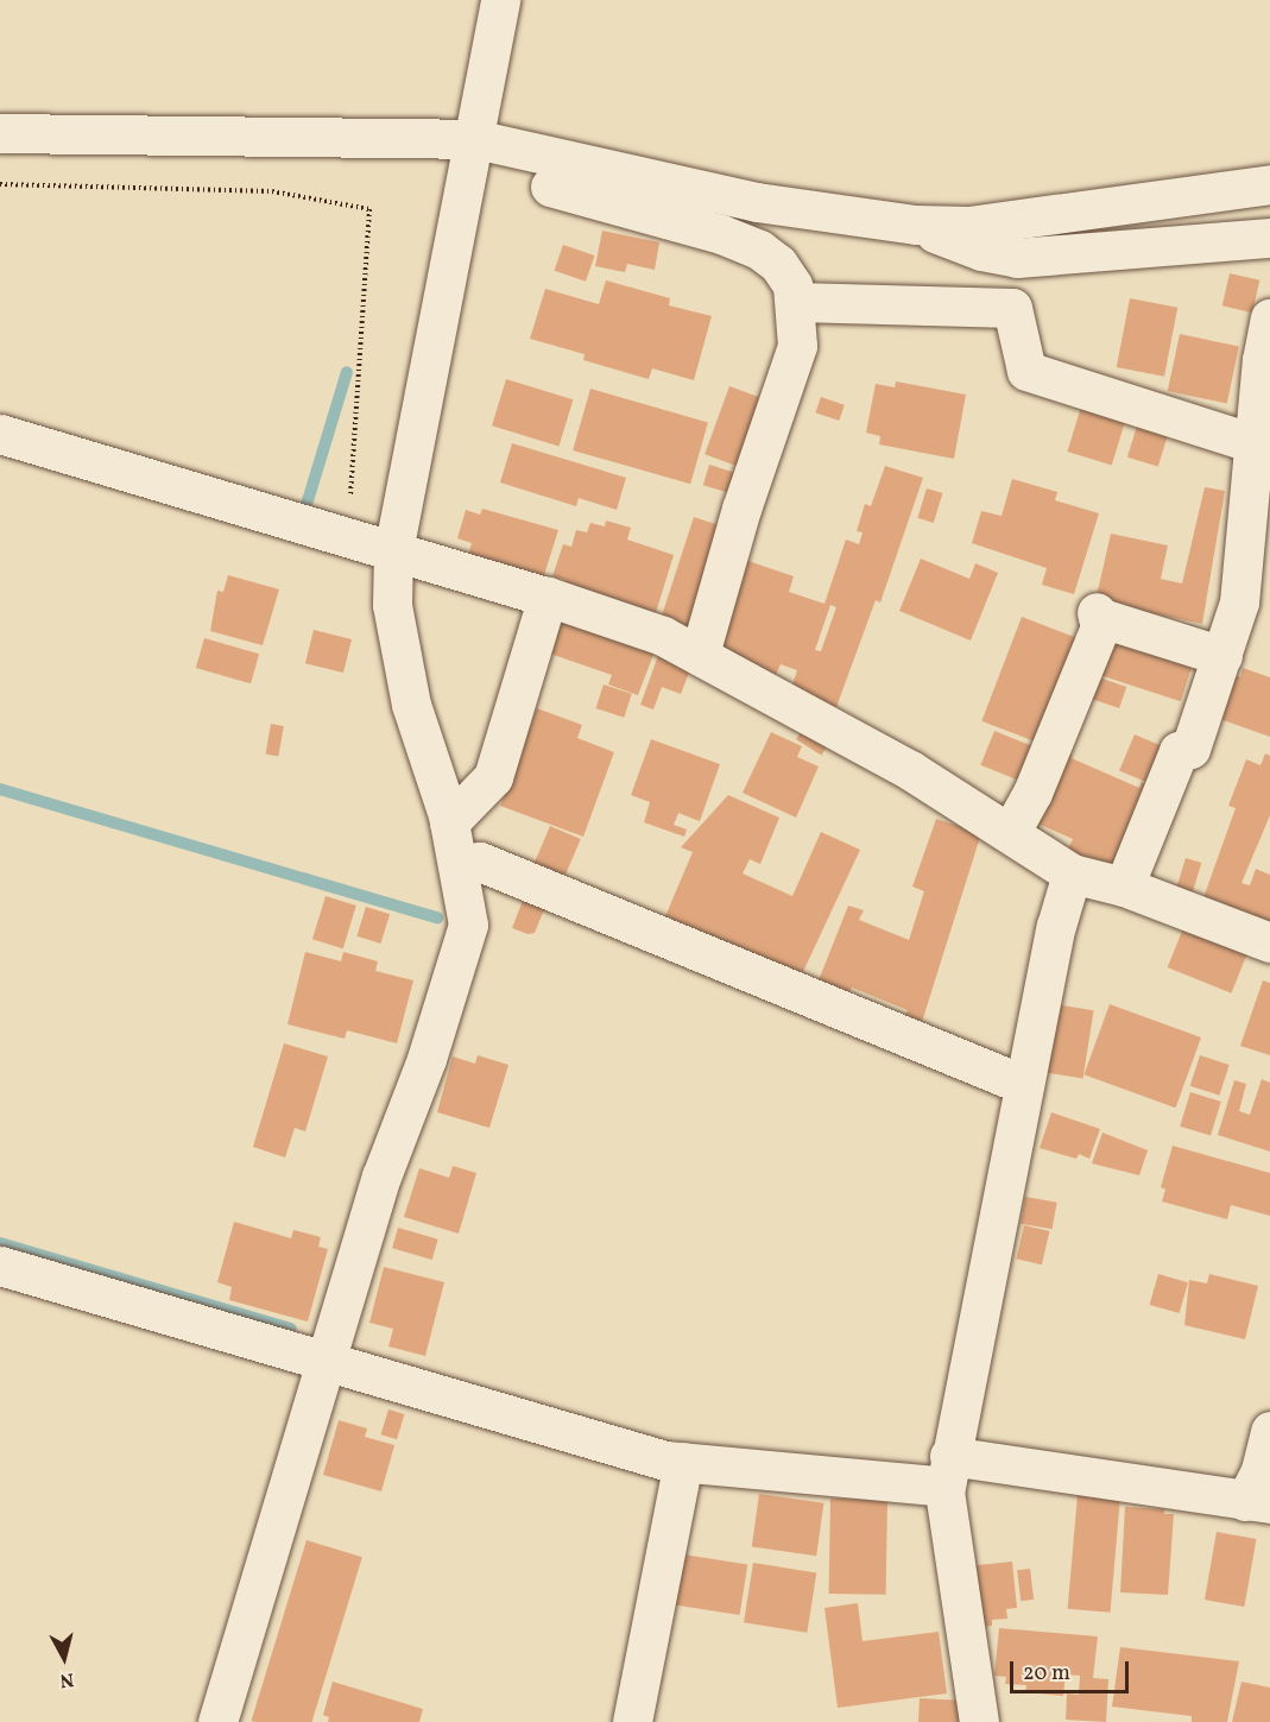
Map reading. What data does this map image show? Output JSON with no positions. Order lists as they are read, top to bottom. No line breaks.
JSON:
{"scale_bar":"20 m","north":"bottom"}
